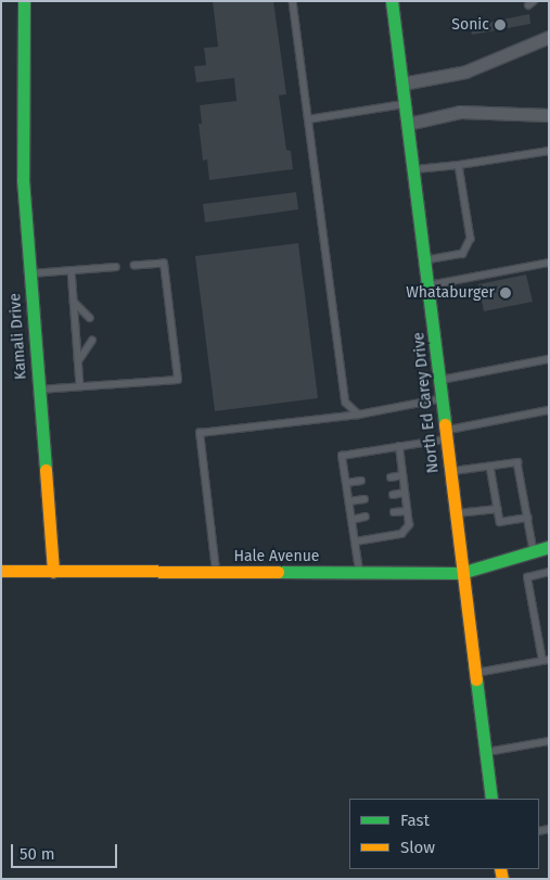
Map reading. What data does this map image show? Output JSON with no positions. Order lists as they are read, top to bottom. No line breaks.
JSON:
{"streets":{"street":["Kamali Drive","North Ed Carey Drive","Hale Avenue"]},"crossings":[["Kamali Drive","Hale Avenue"],["North Ed Carey Drive","Hale Avenue"]],"places":["Sonic","Whataburger"],"legend":["Fast","Slow"],"scale_bar":"50 m"}
